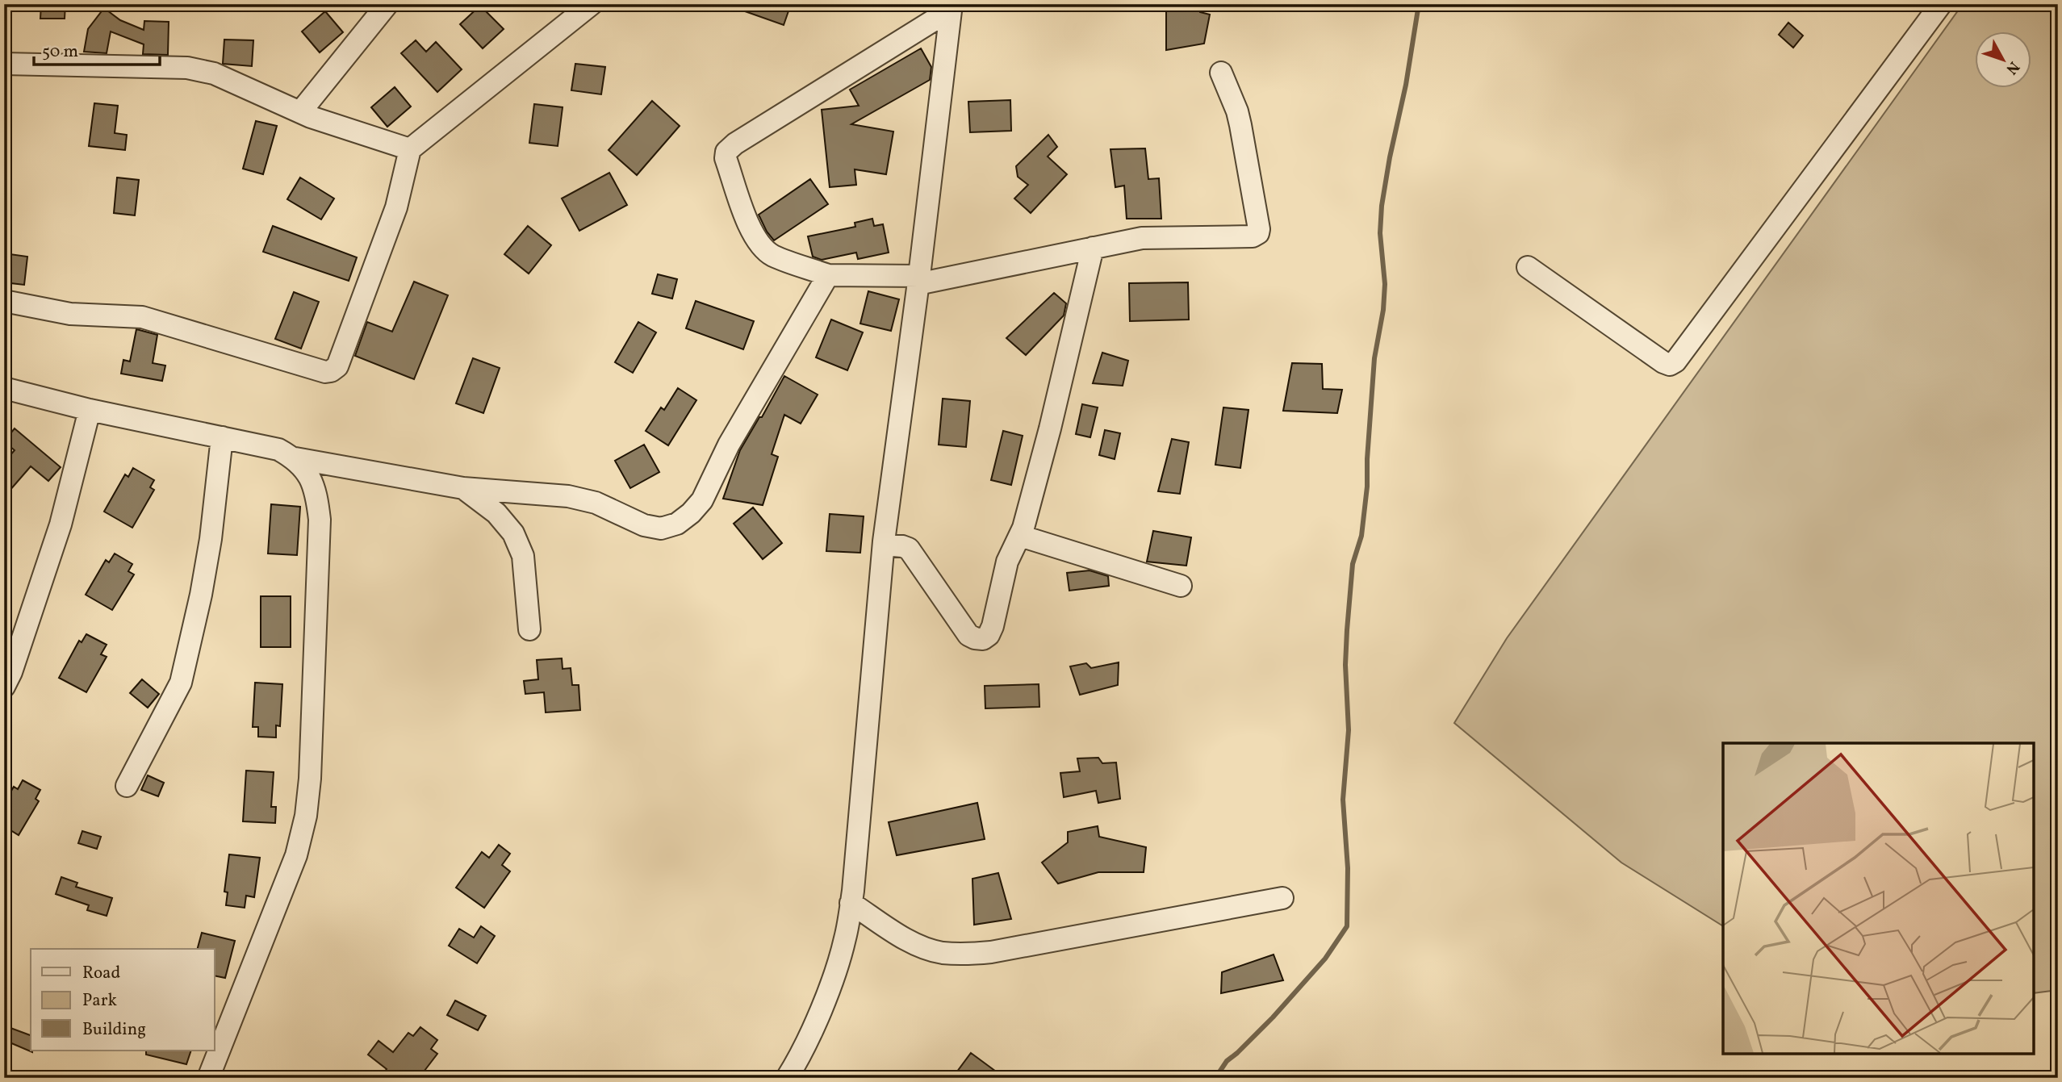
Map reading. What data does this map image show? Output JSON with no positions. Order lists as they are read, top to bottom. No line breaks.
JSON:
{"legend":["Road","Park","Building"],"scale_bar":"50 m","north":"bottom right"}
